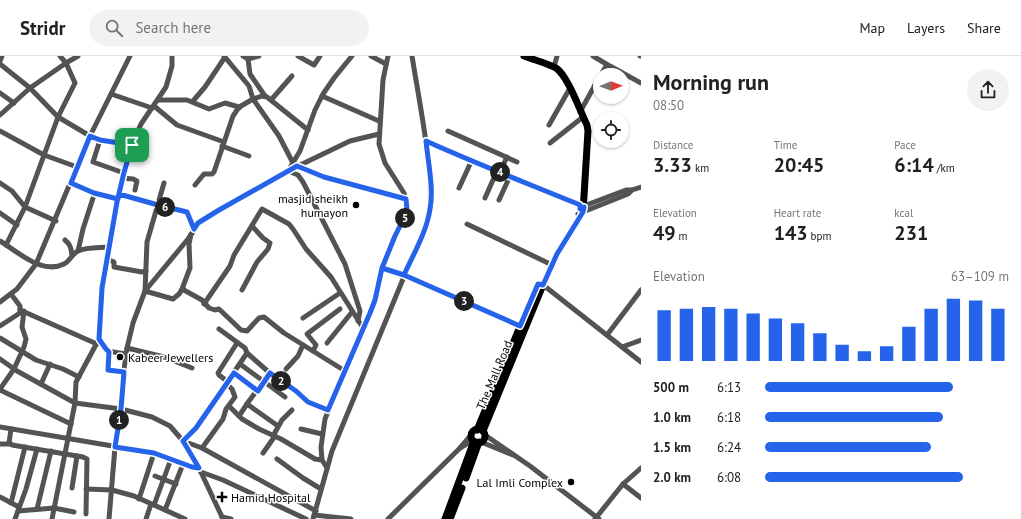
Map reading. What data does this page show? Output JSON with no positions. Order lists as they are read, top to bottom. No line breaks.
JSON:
{"streets":{"main road":["The Mall Road"]},"places":{"other":["masjid sheikh humayon","Kabeer Jewellers","Lal Imli Complex"],"health":["Hamid Hospital"]},"north":"right","page":{"header":"Stridr","search":"Search here","nav":["Map","Layers","Share"],"heading":["Morning run","08:50"],"stats":[["Distance","3.33 km"],["Time","20:45"],["Pace","6:14 /km"],["Elevation","49 m"],["Heart rate","143 bpm"],["kcal","231"]],"pins":["4","6","5","3","2","1"],"chart":["Elevation","63–109 m"],"list":[{"name":"500 m","note":"6:13"},{"name":"1.0 km","note":"6:18"},{"name":"1.5 km","note":"6:24"},{"name":"2.0 km","note":"6:08"}]}}
